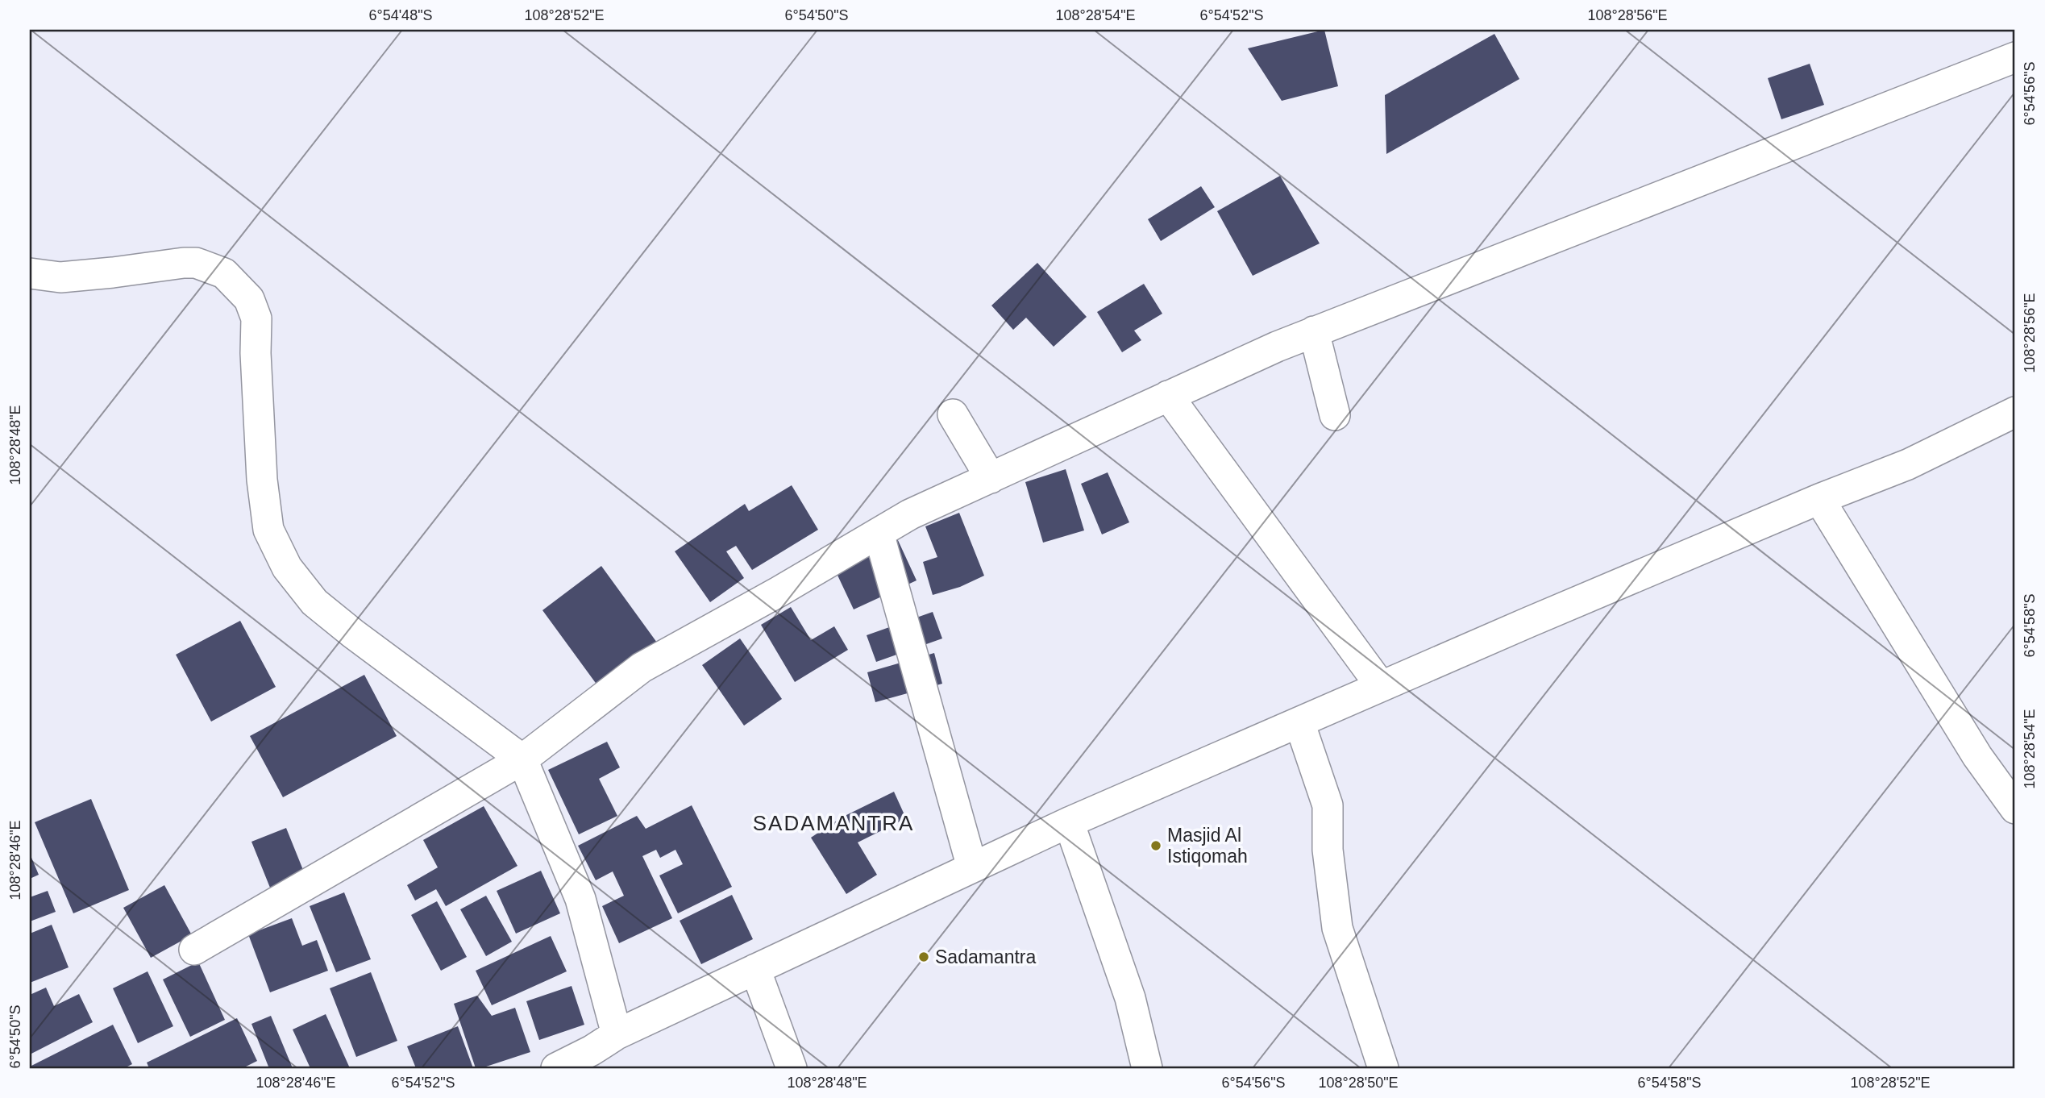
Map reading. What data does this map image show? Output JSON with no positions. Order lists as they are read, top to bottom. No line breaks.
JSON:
{"districts":["SADAMANTRA"],"places":["Masjid Al Istiqomah","Sadamantra"],"coordinates":["6°54'48\"S","108°28'52\"E","6°54'50\"S","108°28'54\"E","6°54'52\"S","108°28'56\"E","6°54'56\"S","108°28'48\"E","6°54'58\"S","108°28'46\"E","108°28'50\"E"]}
